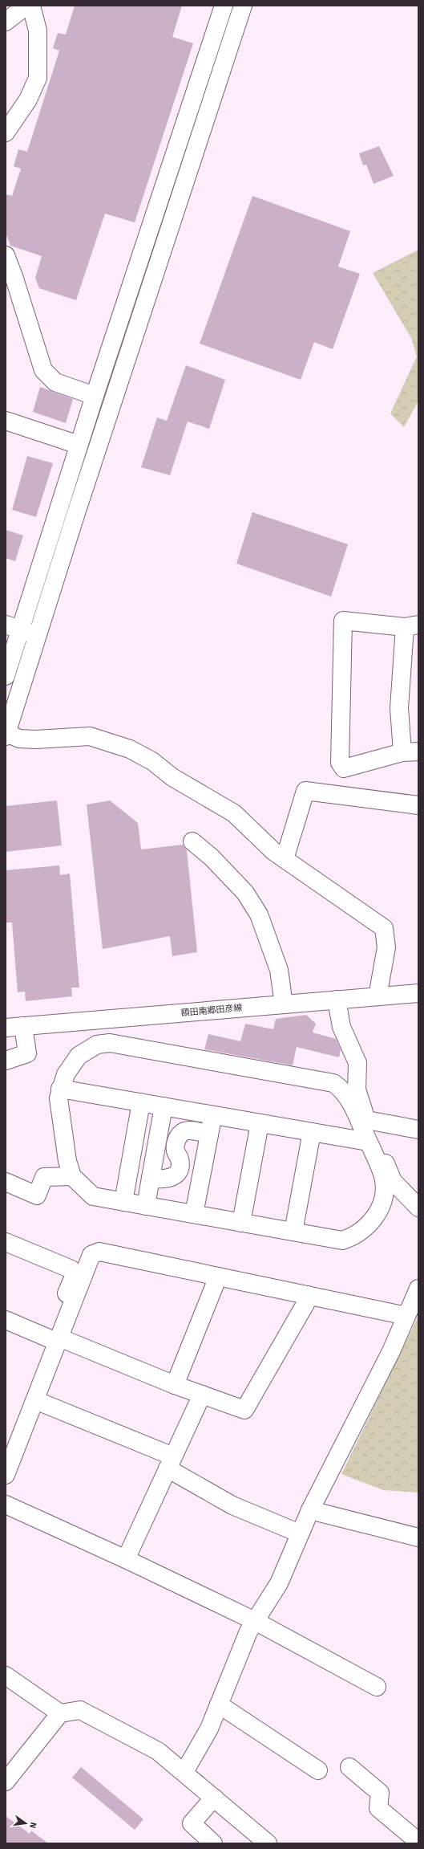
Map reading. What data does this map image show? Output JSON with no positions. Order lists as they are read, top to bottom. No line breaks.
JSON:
{"streets":{"street":["額田南郷田彦線"]},"north":"right"}
